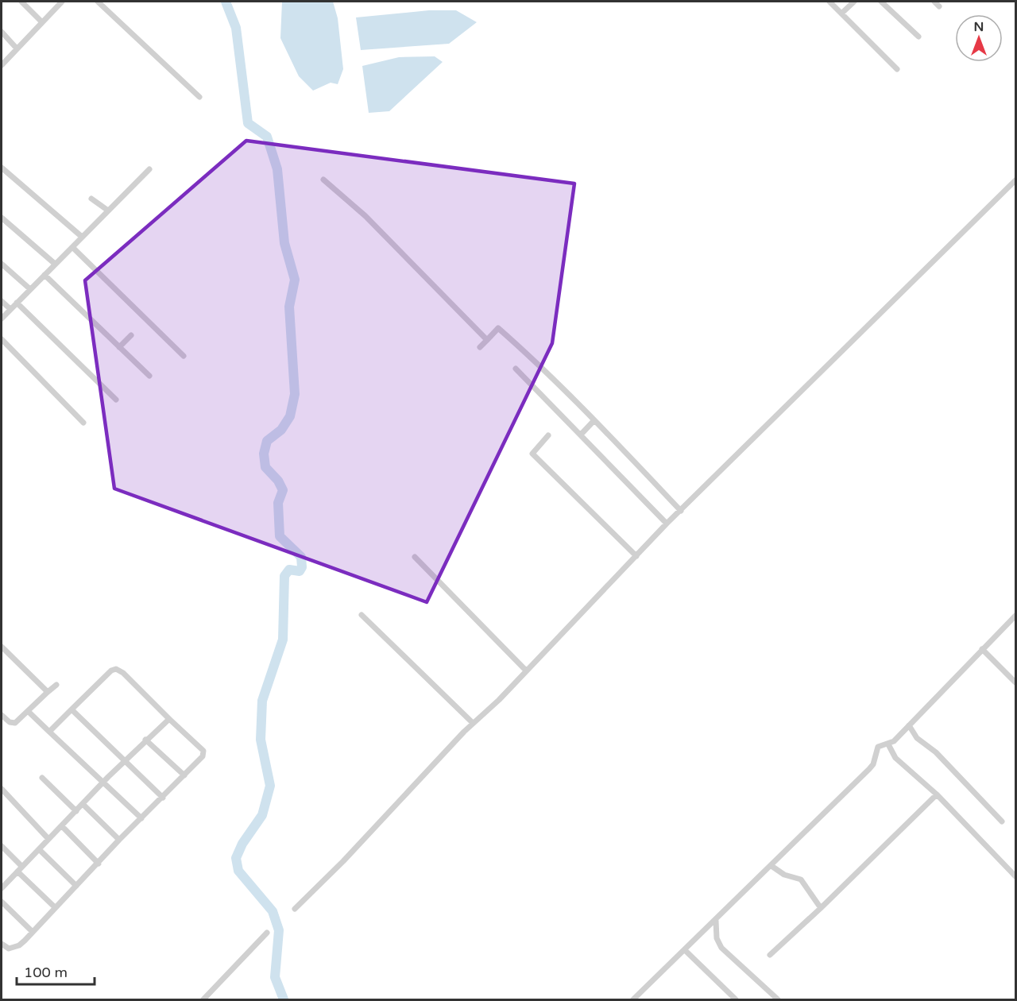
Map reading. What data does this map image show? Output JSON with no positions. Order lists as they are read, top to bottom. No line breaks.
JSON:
{"scale_bar":"100 m","north":"top"}
